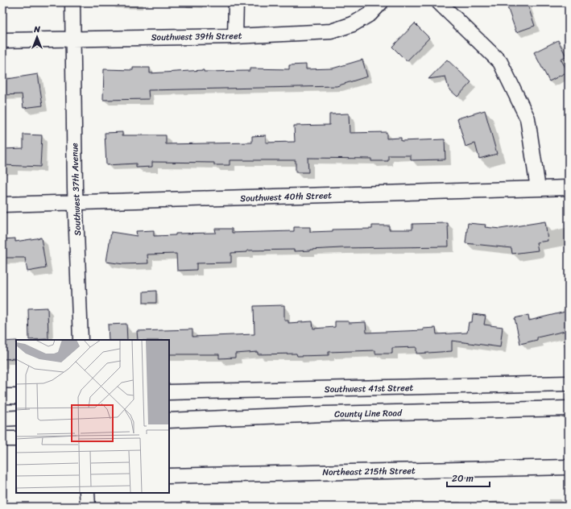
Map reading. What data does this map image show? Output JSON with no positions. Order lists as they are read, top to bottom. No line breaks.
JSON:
{"streets":{"street":["Southwest 39th Street","Southwest 37th Avenue","Southwest 40th Street","Southwest 41st Street","County Line Road","Northeast 215th Street"]},"crossings":[["Southwest 39th Street","Southwest 37th Avenue"],["Southwest 37th Avenue","Southwest 40th Street"]],"scale_bar":"20 m","north":"top"}
